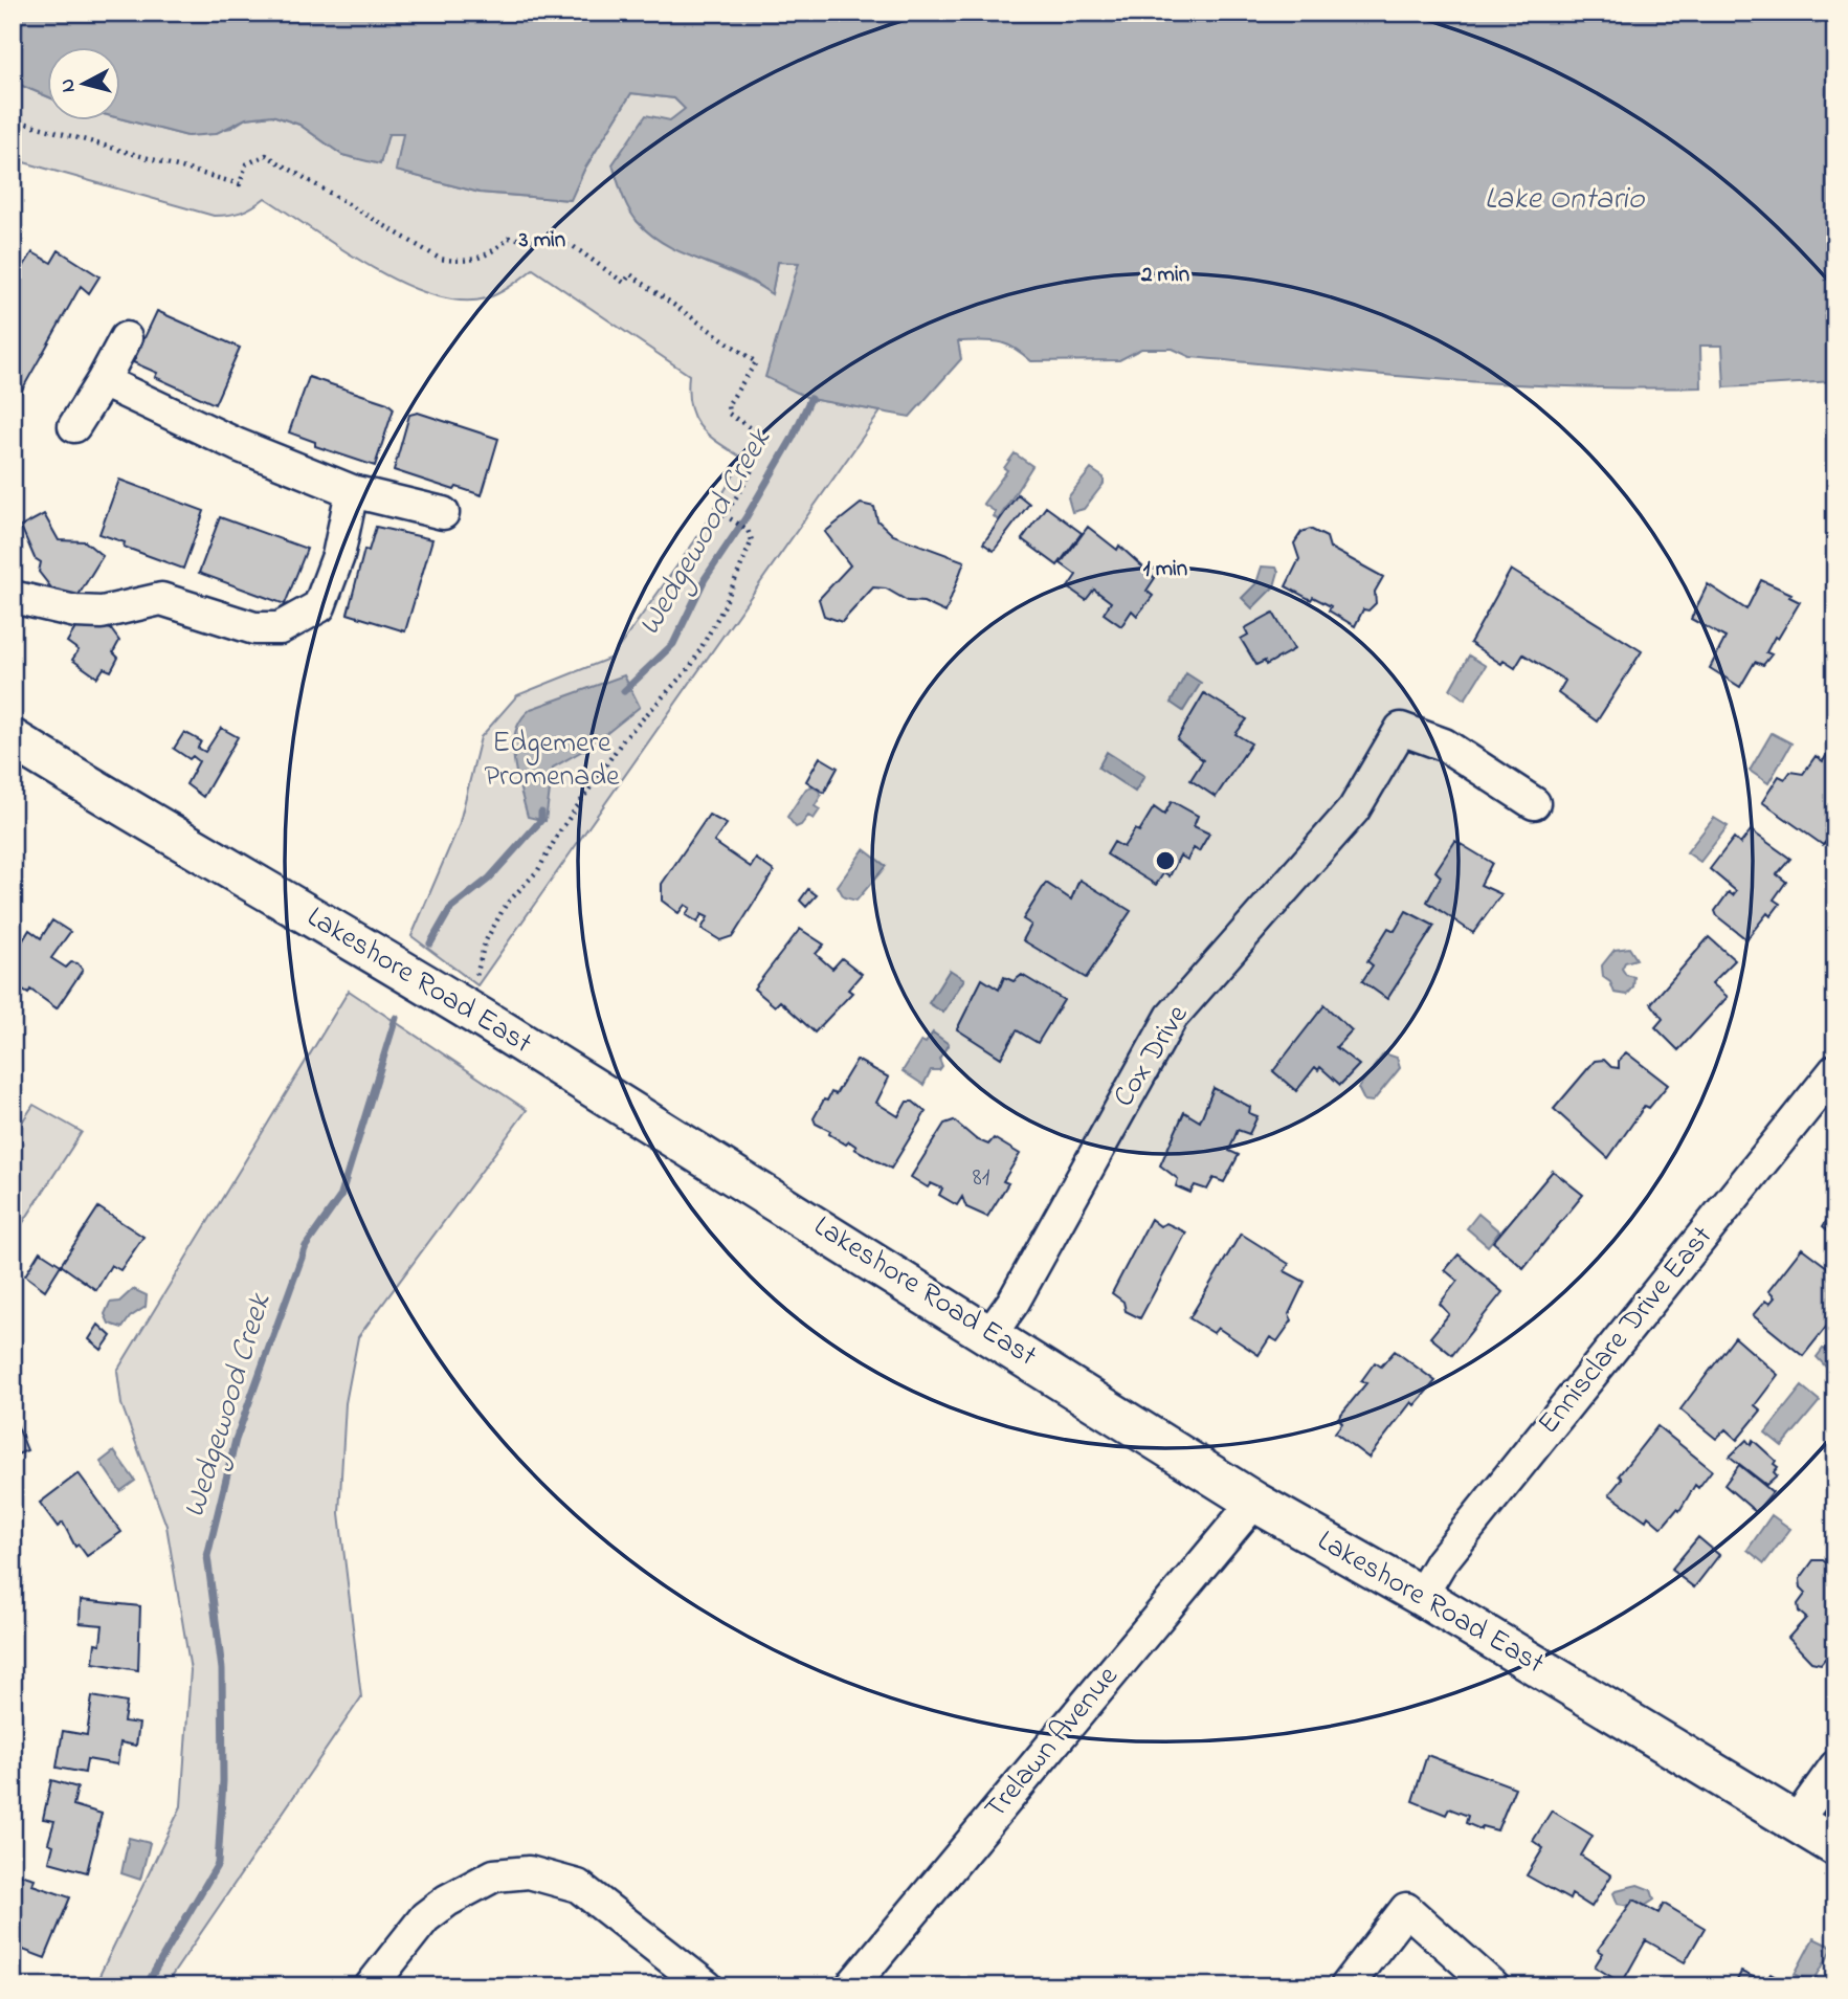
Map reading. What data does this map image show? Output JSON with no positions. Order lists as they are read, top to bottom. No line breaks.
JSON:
{"streets":{"main road":["Lakeshore Road East"],"street":["Cox Drive","Ennisclare Drive East","Trelawn Avenue"]},"crossings":[["Lakeshore Road East","Cox Drive"],["Lakeshore Road East","Ennisclare Drive East"],["Lakeshore Road East","Trelawn Avenue"]],"water":["Lake Ontario","Wedgewood Creek"],"parks":["Edgemere Promenade"],"house_numbers":["81"],"north":"left","rings":["3 min","2 min","1 min"]}
